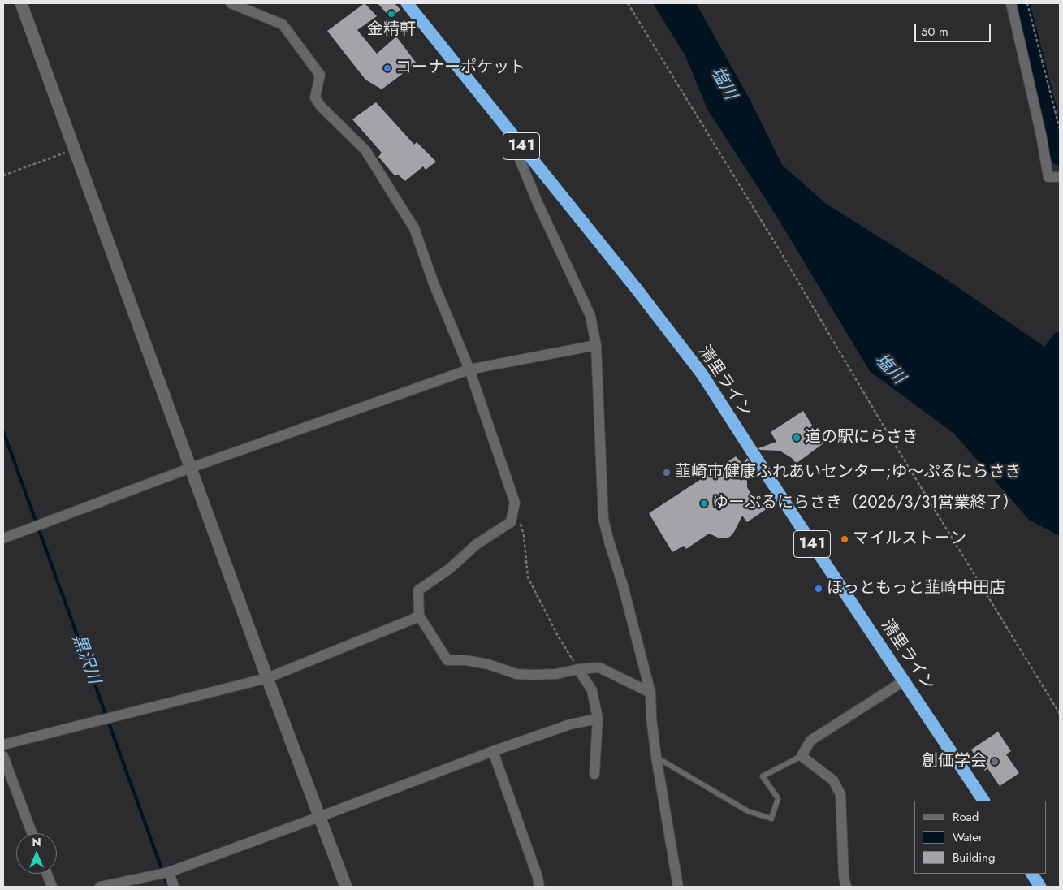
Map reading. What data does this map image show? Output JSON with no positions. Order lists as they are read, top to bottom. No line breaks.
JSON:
{"streets":{"highway":["141","清里ライン"]},"water":["塩川","黒沢川"],"places":["金精軒","コーナーポケット","道の駅にらさき","韮崎市健康ふれあいセンター;ゆ～ぷるにらさき","ゆーぷるにらさき（2026/3/31営業終了）","マイルストーン","ほっともっと韮崎中田店","創価学会"],"legend":["Road","Water","Building"],"scale_bar":"50 m","north":"top"}
